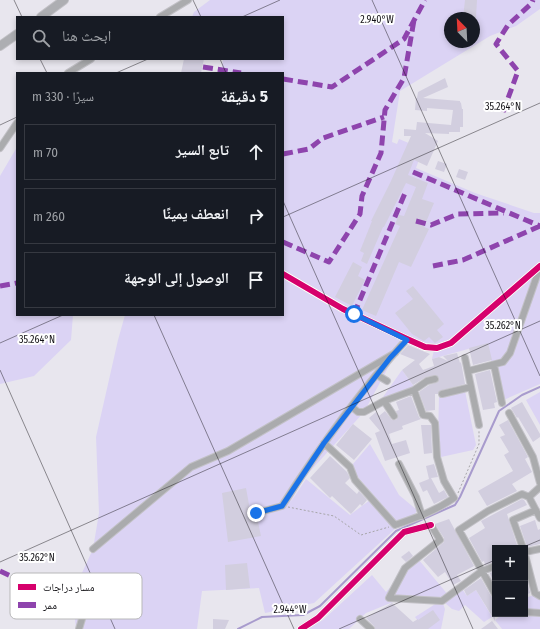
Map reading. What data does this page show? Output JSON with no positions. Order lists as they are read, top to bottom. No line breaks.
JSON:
{"legend":["مسار دراجات","ممر"],"north":"top left","page":{"search":"ابحث هنا","heading":["5 دقيقة","سيرًا · 330 m"],"list":[["تابع السير","70 m"],["انعطف يمينًا","260 m"],"الوصول إلى الوجهة"],"map_buttons":["+","−"]},"coordinates":["2.940°W","35.264°N","35.262°N","2.944°W"]}
